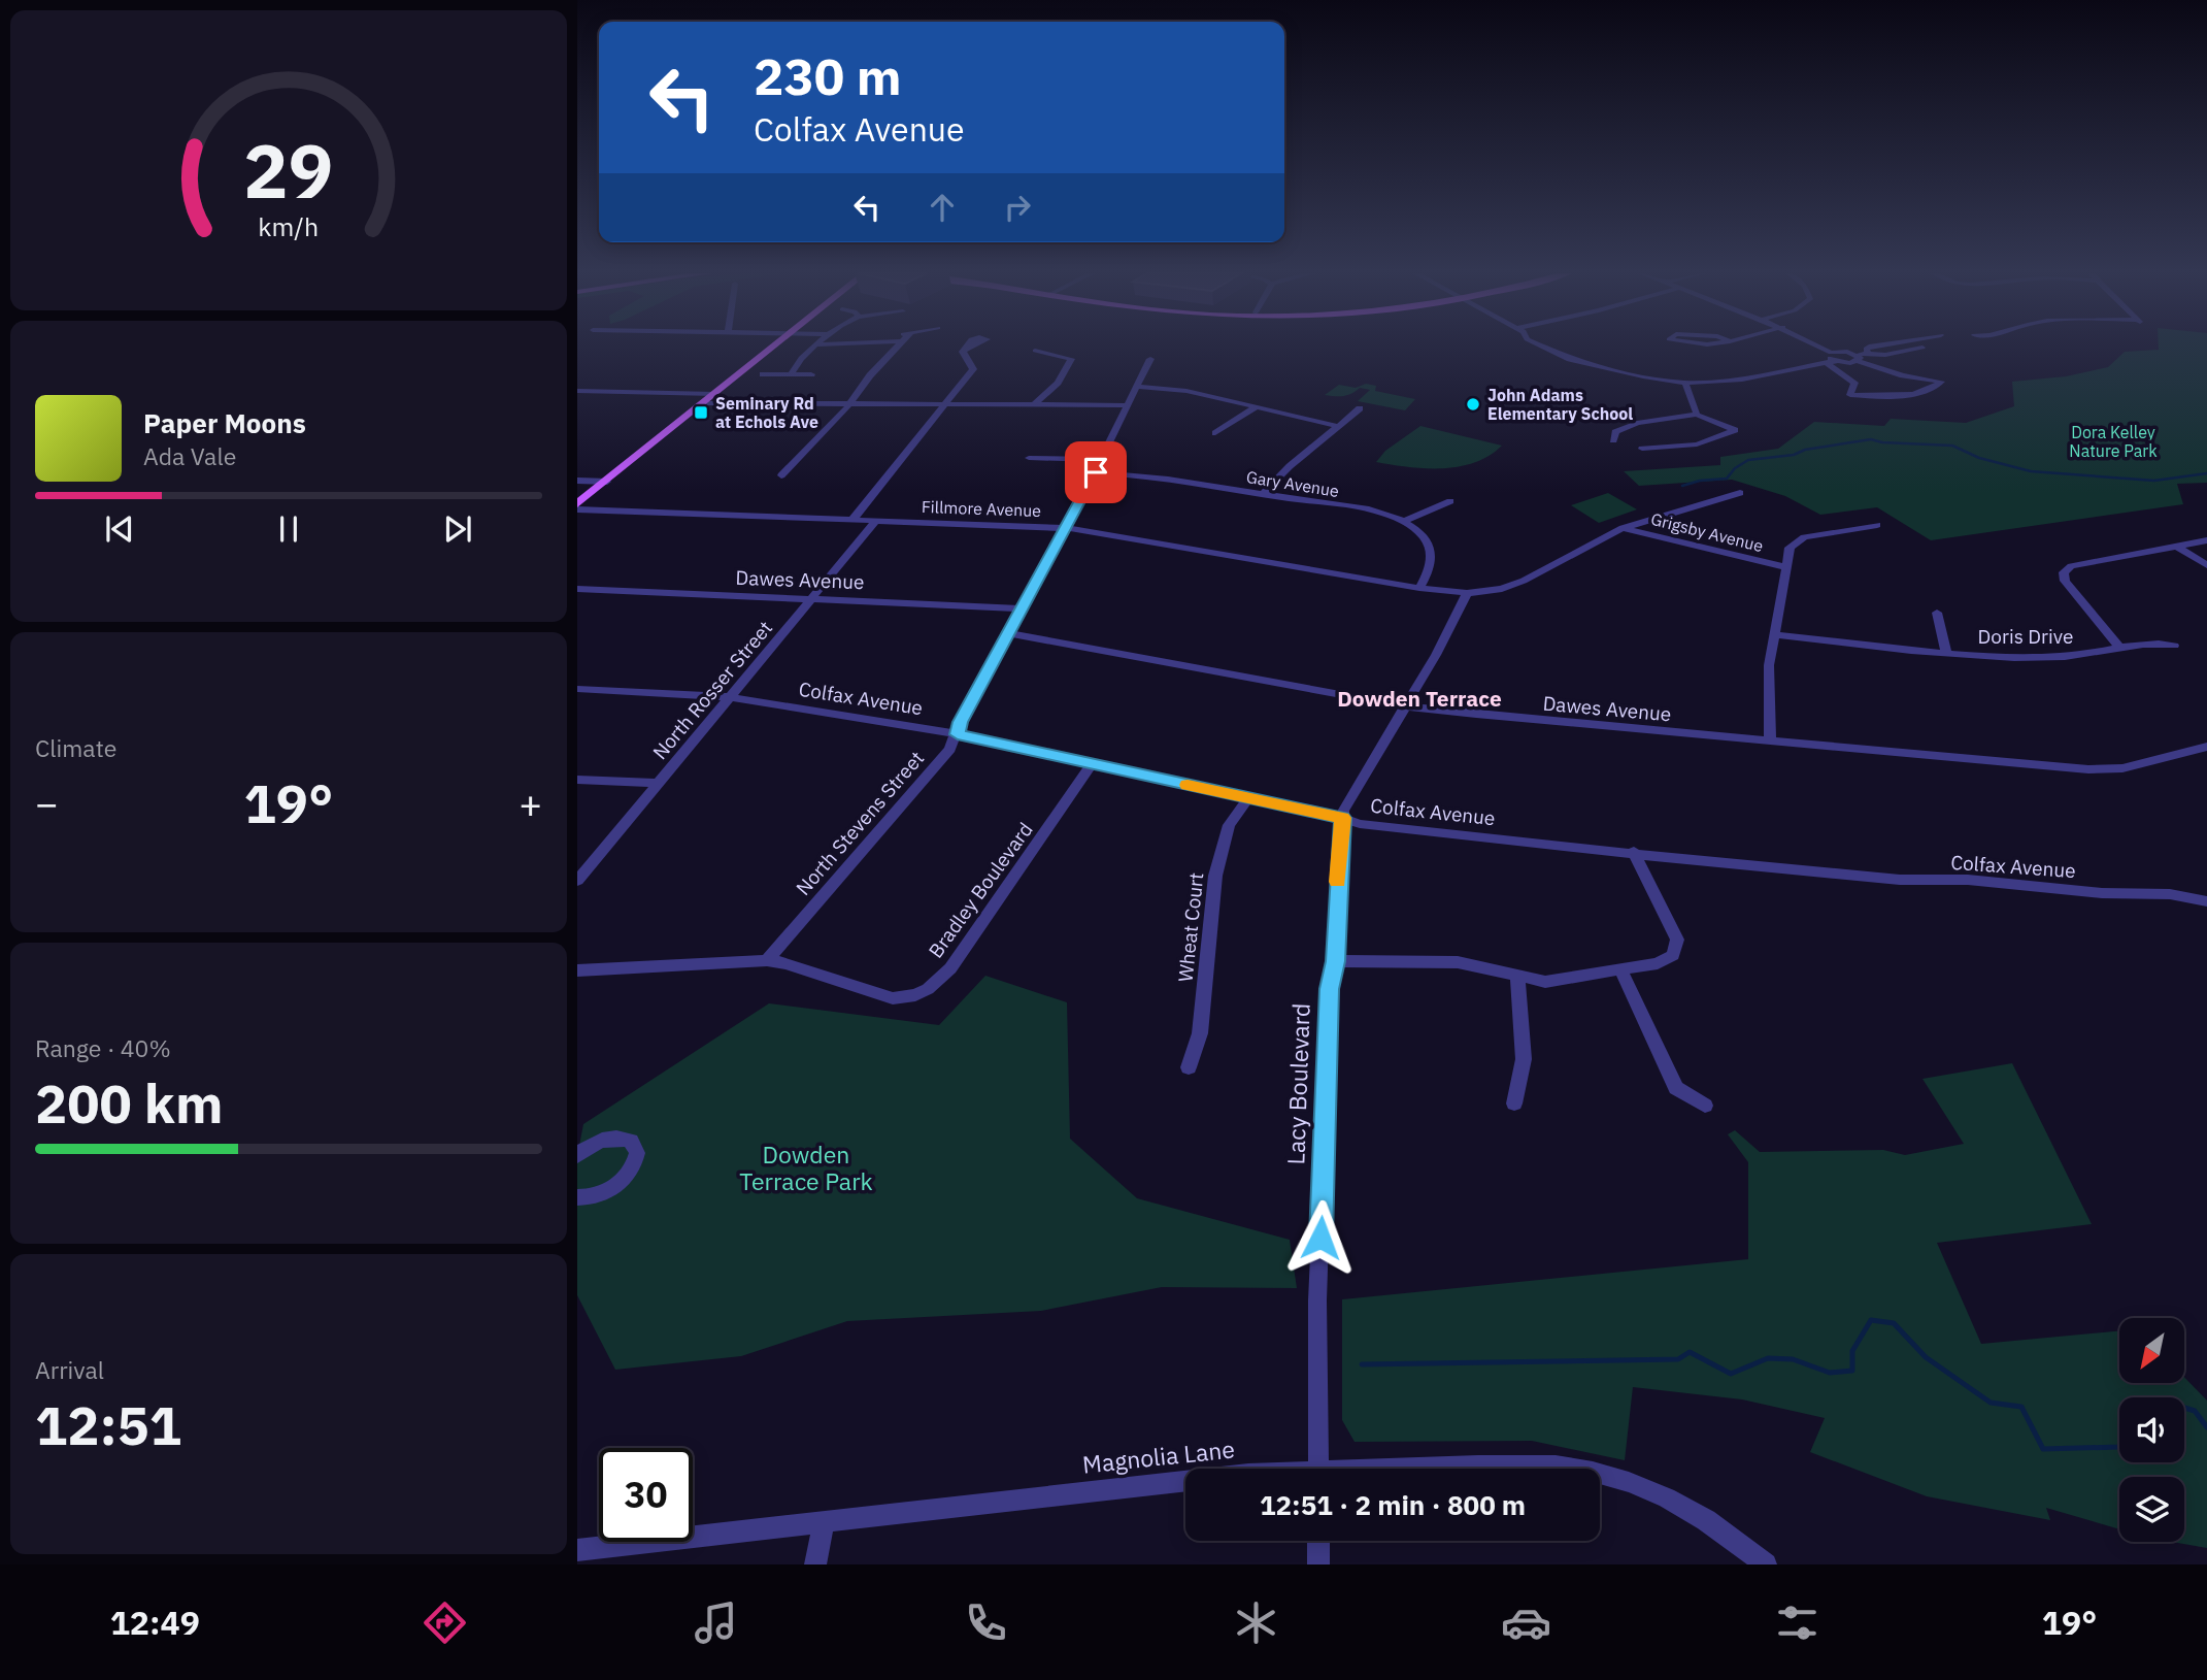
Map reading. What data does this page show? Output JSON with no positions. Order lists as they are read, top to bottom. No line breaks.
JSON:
{"streets":{"street":["Gary Avenue","Fillmore Avenue","Grigsby Avenue","Dawes Avenue","Doris Drive","North Rosser Street","Colfax Avenue","North Stevens Street","Bradley Boulevard","Wheat Court","Lacy Boulevard","Magnolia Lane"]},"crossings":[["Gary Avenue","North Stevens Street"],["Fillmore Avenue","Grigsby Avenue"],["Fillmore Avenue","North Rosser Street"],["Fillmore Avenue","North Stevens Street"],["Dawes Avenue","North Rosser Street"],["Dawes Avenue","North Stevens Street"],["North Rosser Street","Colfax Avenue"],["Colfax Avenue","North Stevens Street"],["Colfax Avenue","Bradley Boulevard"],["Colfax Avenue","Wheat Court"],["Colfax Avenue","Lacy Boulevard"],["North Stevens Street","Bradley Boulevard"]],"districts":["Dowden Terrace"],"parks":["Dora Kelley Nature Park","Dowden Terrace Park"],"places":{"other":["John Adams Elementary School"],"transit":["Seminary Rd at Echols Ave"]},"north":"bottom left","page":{"turn":["230 m","Colfax Avenue"],"song":["Paper Moons","Ada Vale"],"tile":["Climate",["Range · 40%","200 km"],["Arrival","12:51"]],"heat":["−","19°","+"],"limit":"30","trip":"12:51 · 2 min · 800 m","tabs":["12:49","19°"],"gauge":["29","km/h"]}}
